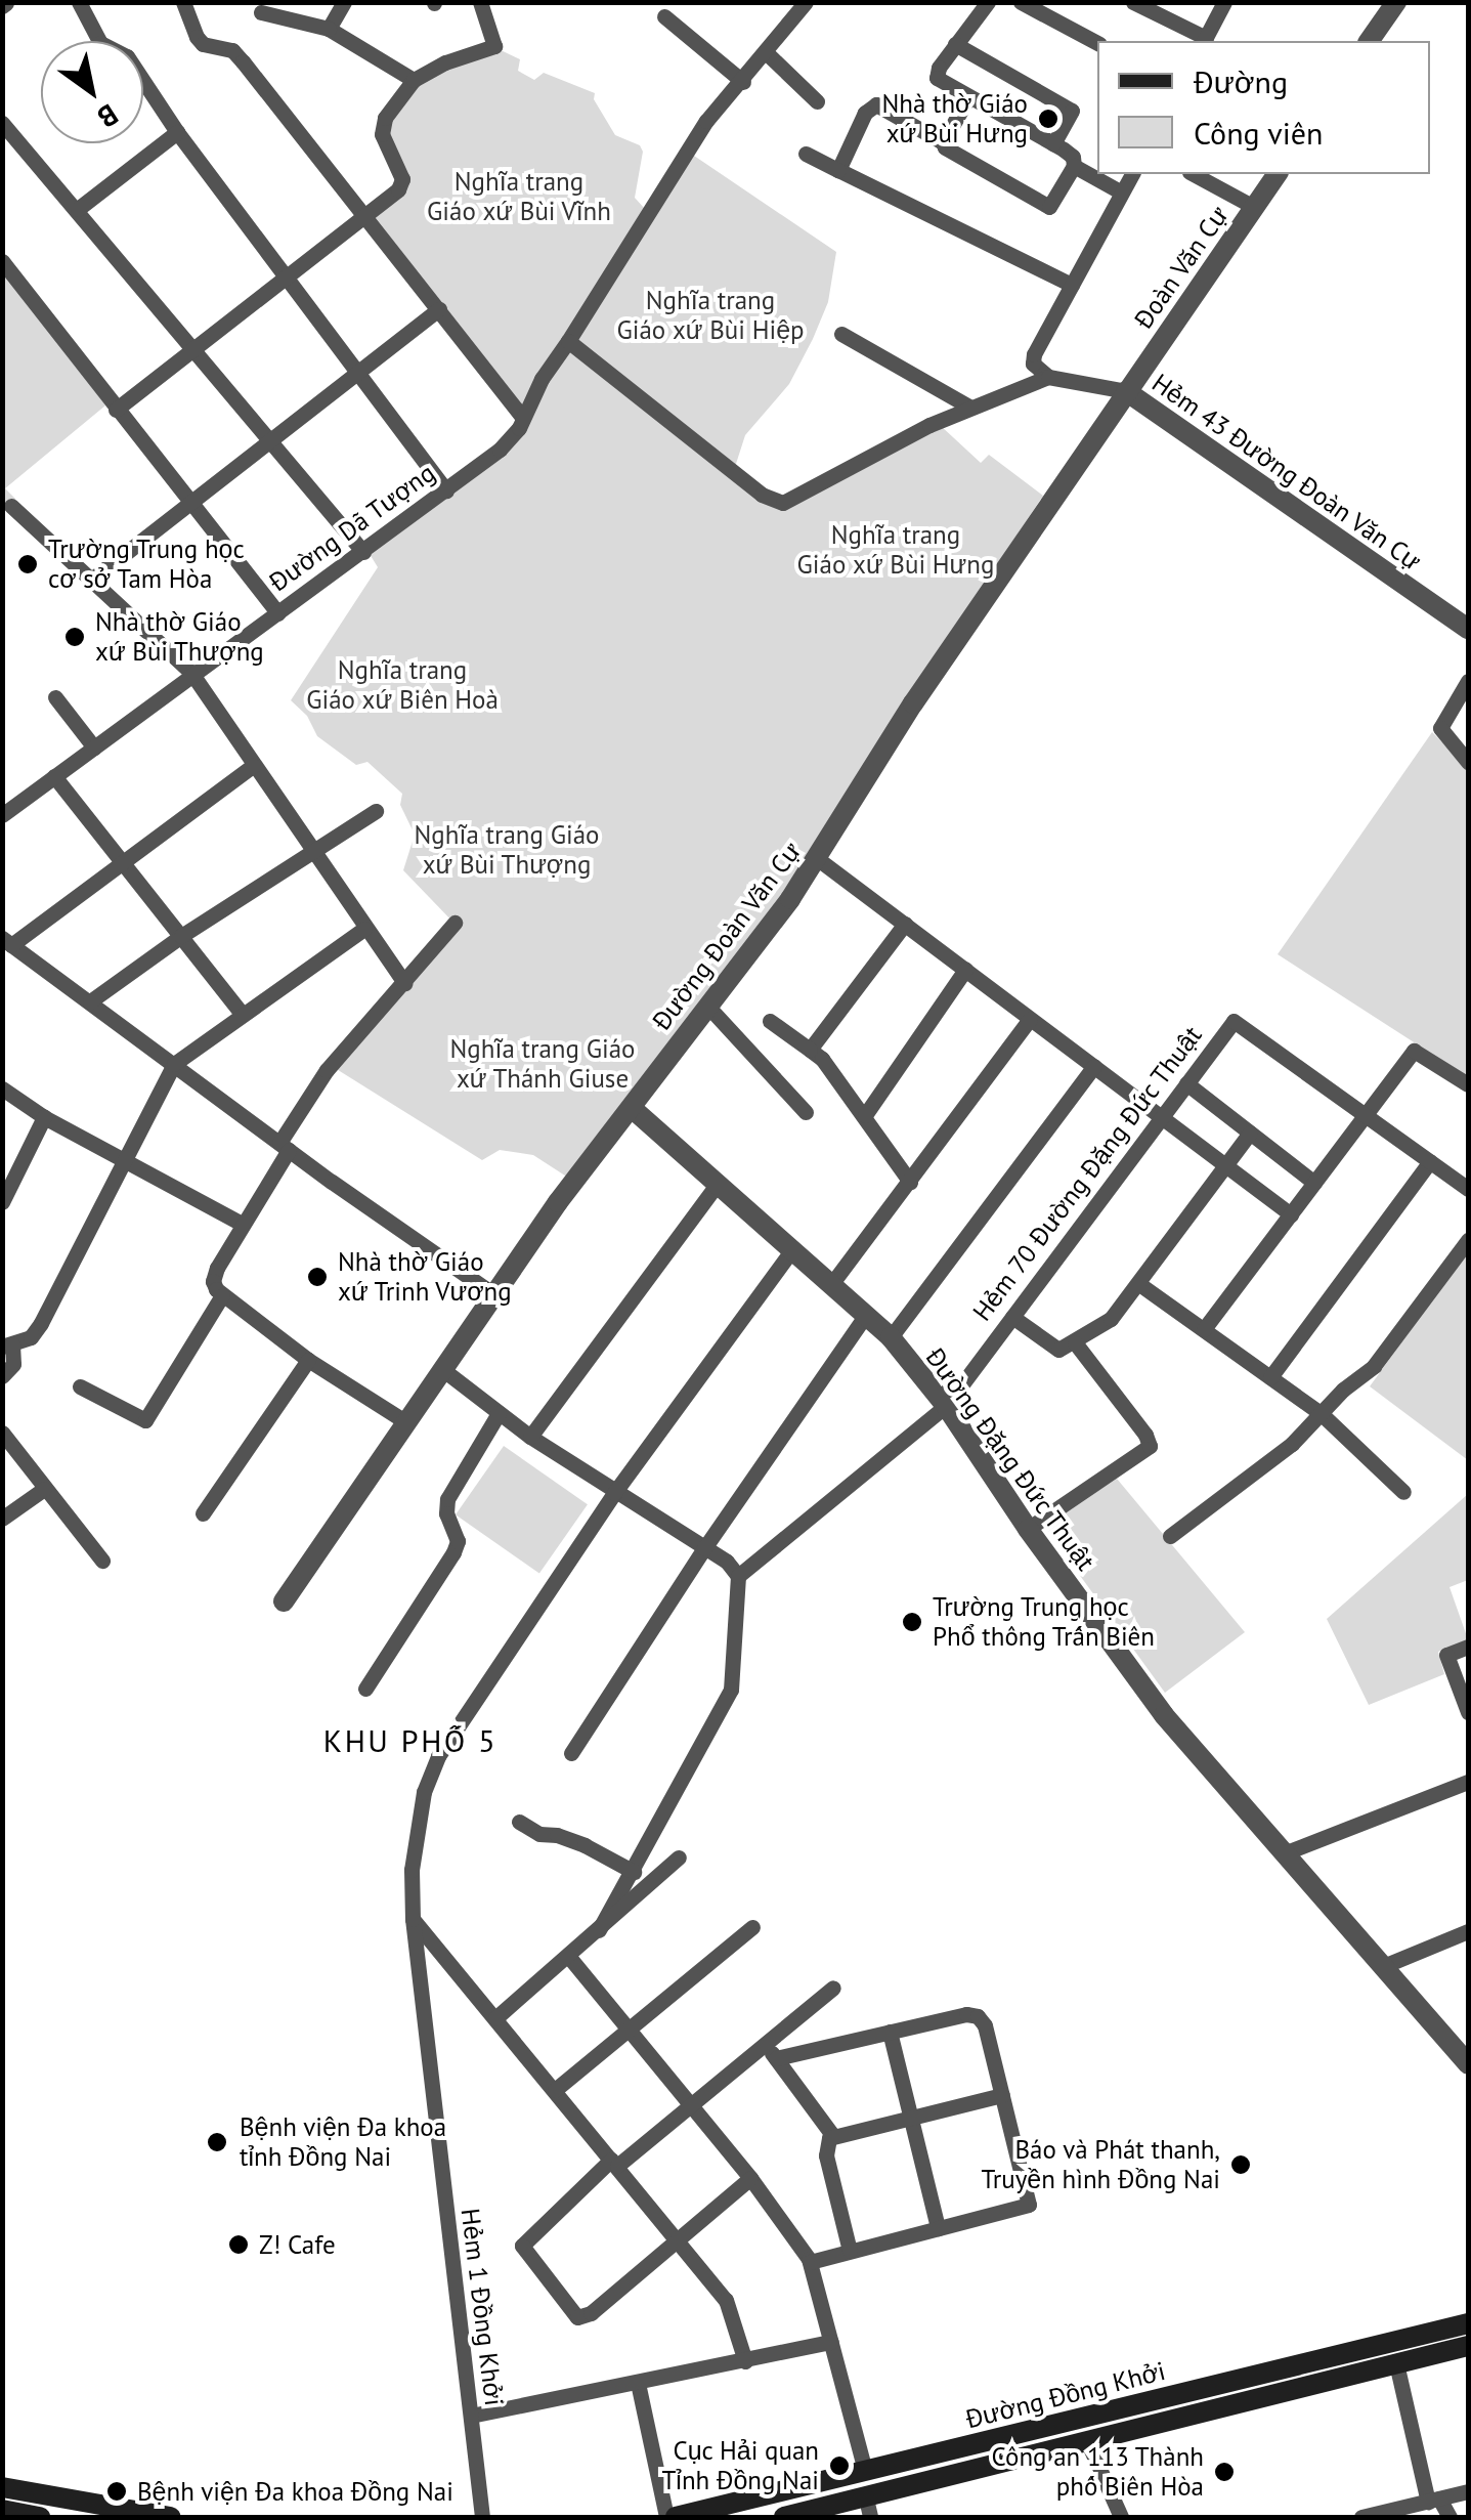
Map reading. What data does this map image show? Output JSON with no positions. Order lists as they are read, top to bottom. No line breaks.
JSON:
{"streets":{"main road":["Đường Đồng Khởi"],"street":["Đoàn Văn Cự","Hẻm 43 Đường Đoàn Văn Cự","Đường Dã Tượng","Đường Đoàn Văn Cự","Hẻm 70 Đường Đặng Đức Thuật","Đường Đặng Đức Thuật","Hẻm 1 Đồng Khởi"]},"crossings":[["Đoàn Văn Cự","Hẻm 43 Đường Đoàn Văn Cự"],["Đoàn Văn Cự","Đường Đoàn Văn Cự"],["Hẻm 43 Đường Đoàn Văn Cự","Đường Đoàn Văn Cự"],["Đường Đoàn Văn Cự","Đường Đặng Đức Thuật"],["Hẻm 70 Đường Đặng Đức Thuật","Đường Đặng Đức Thuật"],["Đường Đặng Đức Thuật","Hẻm 1 Đồng Khởi"]],"districts":["KHU PHỐ 5"],"parks":["Nghĩa trang Giáo xứ Bùi Vĩnh","Nghĩa trang Giáo xứ Bùi Hiệp","Nghĩa trang Giáo xứ Bùi Hưng","Nghĩa trang Giáo xứ Biên Hoà","Nghĩa trang Giáo xứ Bùi Thượng","Nghĩa trang Giáo xứ Thánh Giuse"],"places":["Nhà thờ Giáo xứ Bùi Hưng","Trường Trung học cơ sở Tam Hòa","Nhà thờ Giáo xứ Bùi Thượng","Nhà thờ Giáo xứ Trinh Vương","Trường Trung học Phổ thông Trấn Biên","Bệnh viện Đa khoa tỉnh Đồng Nai","Báo và Phát thanh, Truyền hình Đồng Nai","Z! Cafe","Cục Hải quan Tỉnh Đồng Nai","Công an 113 Thành phố Biên Hòa","Bệnh viện Đa khoa Đồng Nai"],"legend":["Đường","Công viên"],"north":"bottom right"}
